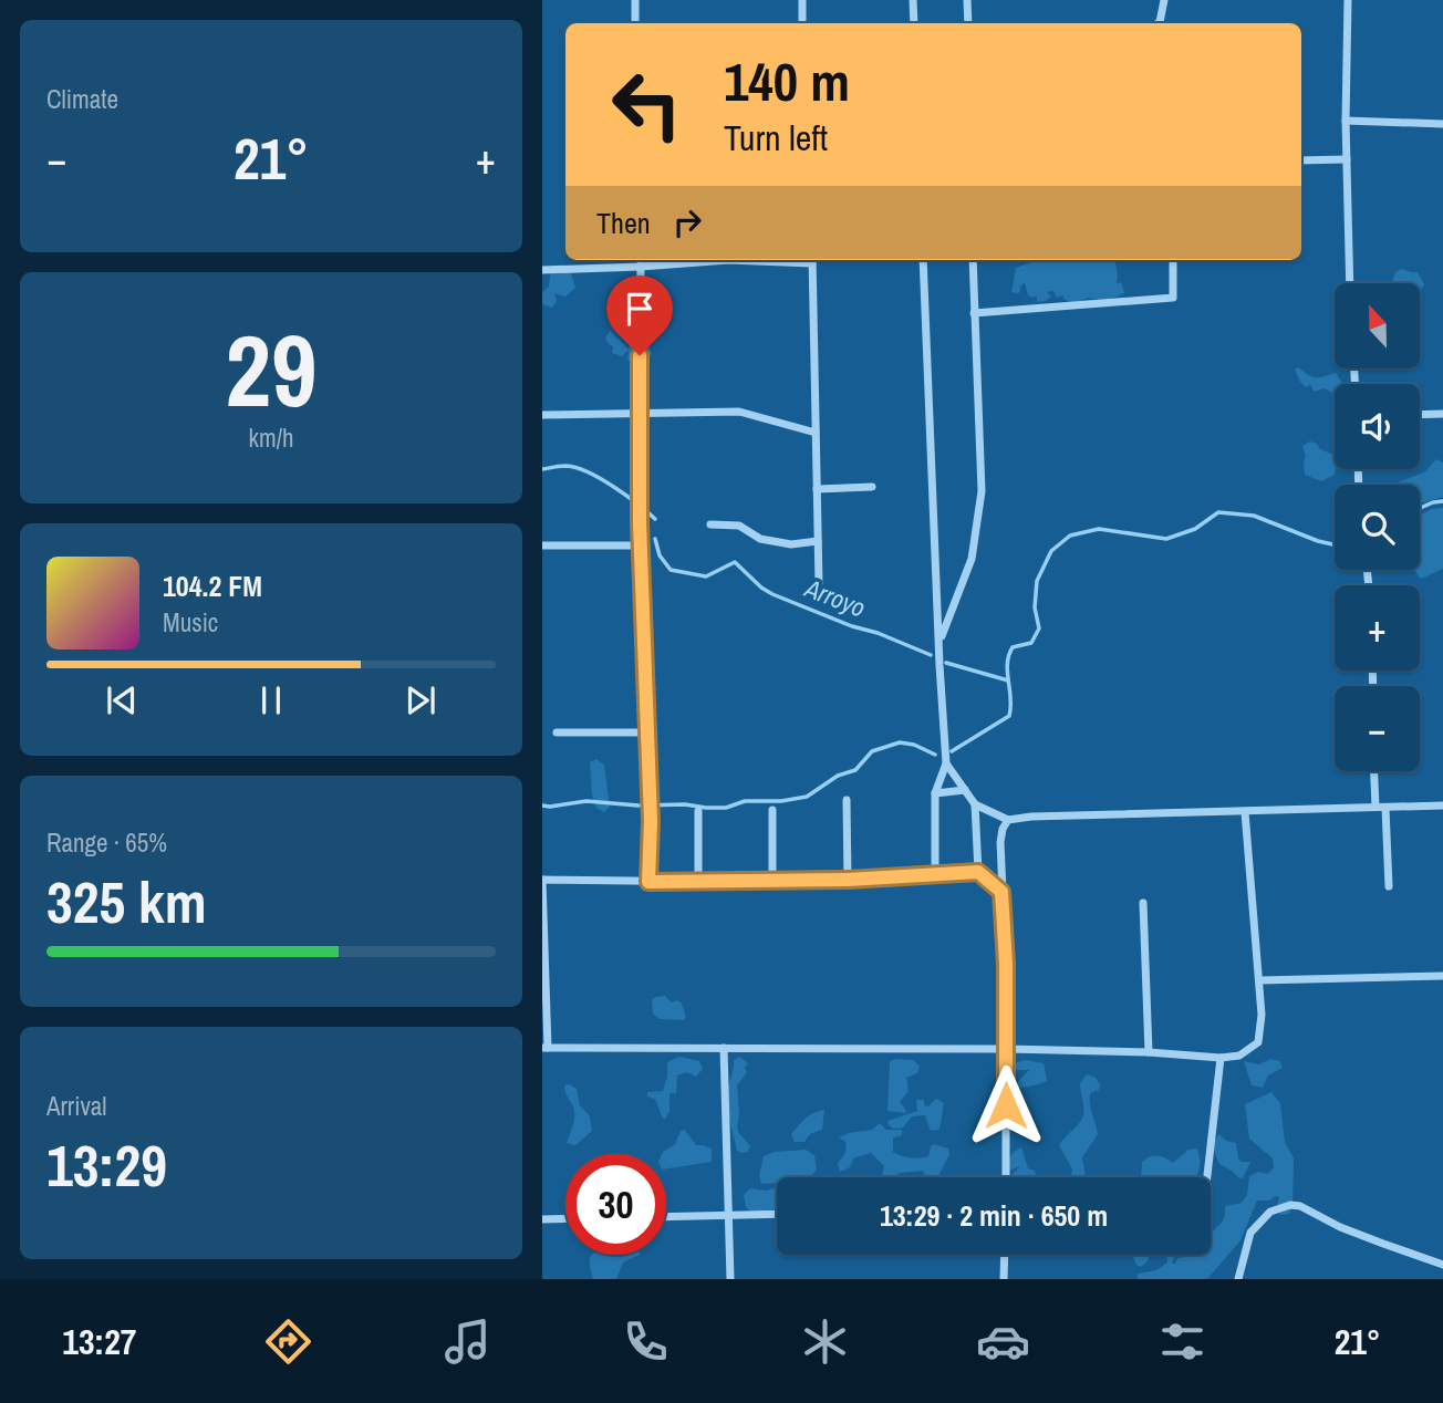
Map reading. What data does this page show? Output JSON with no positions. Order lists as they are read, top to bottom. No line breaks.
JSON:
{"water":["Arroyo"],"north":"top","page":{"tile":["Climate",["29","km/h"],["Range · 65%","325 km"],["Arrival","13:29"]],"turn":["140 m","Turn left"],"heat":["−","21°","+"],"then":"Then","map_buttons":["+","−"],"song":["104.2 FM","Music"],"limit":"30","trip":"13:29 · 2 min · 650 m","tabs":["13:27","21°"]}}
